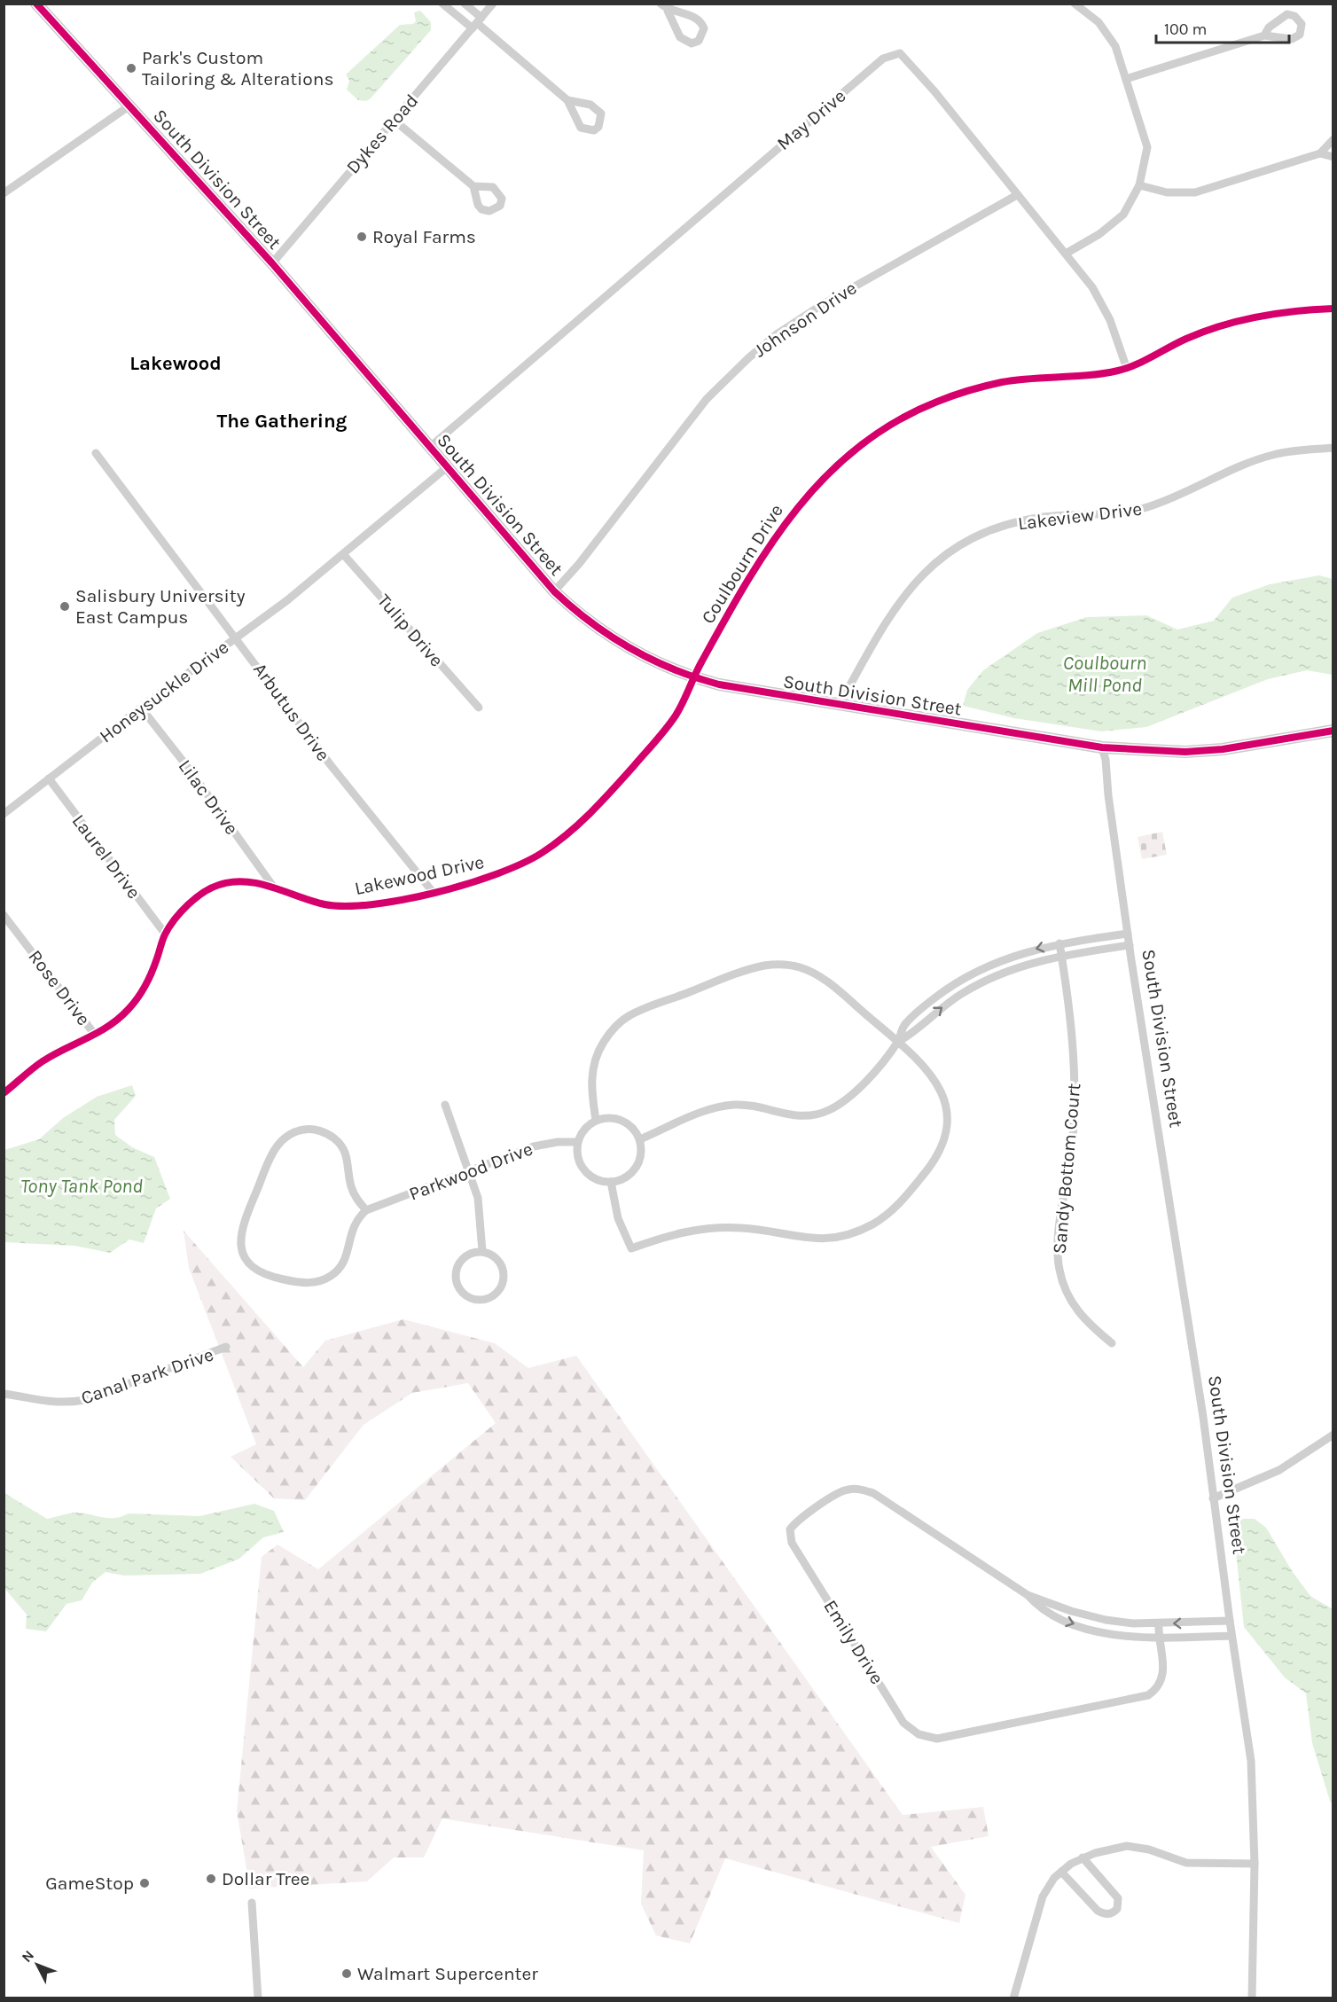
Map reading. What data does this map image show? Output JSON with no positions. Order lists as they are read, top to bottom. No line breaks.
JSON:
{"streets":{"street":["May Drive","Dykes Road","South Division Street","Johnson Drive","Lakeview Drive","Coulbourn Drive","Tulip Drive","Honeysuckle Drive","Arbutus Drive","Lilac Drive","Laurel Drive","Lakewood Drive","Rose Drive","Sandy Bottom Court","Parkwood Drive","Canal Park Drive","Emily Drive"]},"crossings":[["May Drive","South Division Street"],["May Drive","Johnson Drive"],["May Drive","Coulbourn Drive"],["Dykes Road","South Division Street"],["South Division Street","Johnson Drive"],["South Division Street","Lakeview Drive"],["South Division Street","Coulbourn Drive"],["South Division Street","Honeysuckle Drive"],["South Division Street","Lakewood Drive"],["South Division Street","Emily Drive"],["Coulbourn Drive","Lakewood Drive"],["Tulip Drive","Honeysuckle Drive"],["Honeysuckle Drive","Arbutus Drive"],["Honeysuckle Drive","Lilac Drive"],["Honeysuckle Drive","Laurel Drive"],["Arbutus Drive","Lakewood Drive"],["Lilac Drive","Lakewood Drive"],["Laurel Drive","Lakewood Drive"],["Lakewood Drive","Rose Drive"]],"districts":["Lakewood","The Gathering"],"water":["Coulbourn Mill Pond","Tony Tank Pond"],"places":["Park's Custom Tailoring & Alterations","Royal Farms","Salisbury University East Campus","Dollar Tree","GameStop","Walmart Supercenter"],"scale_bar":"100 m","north":"top left"}
